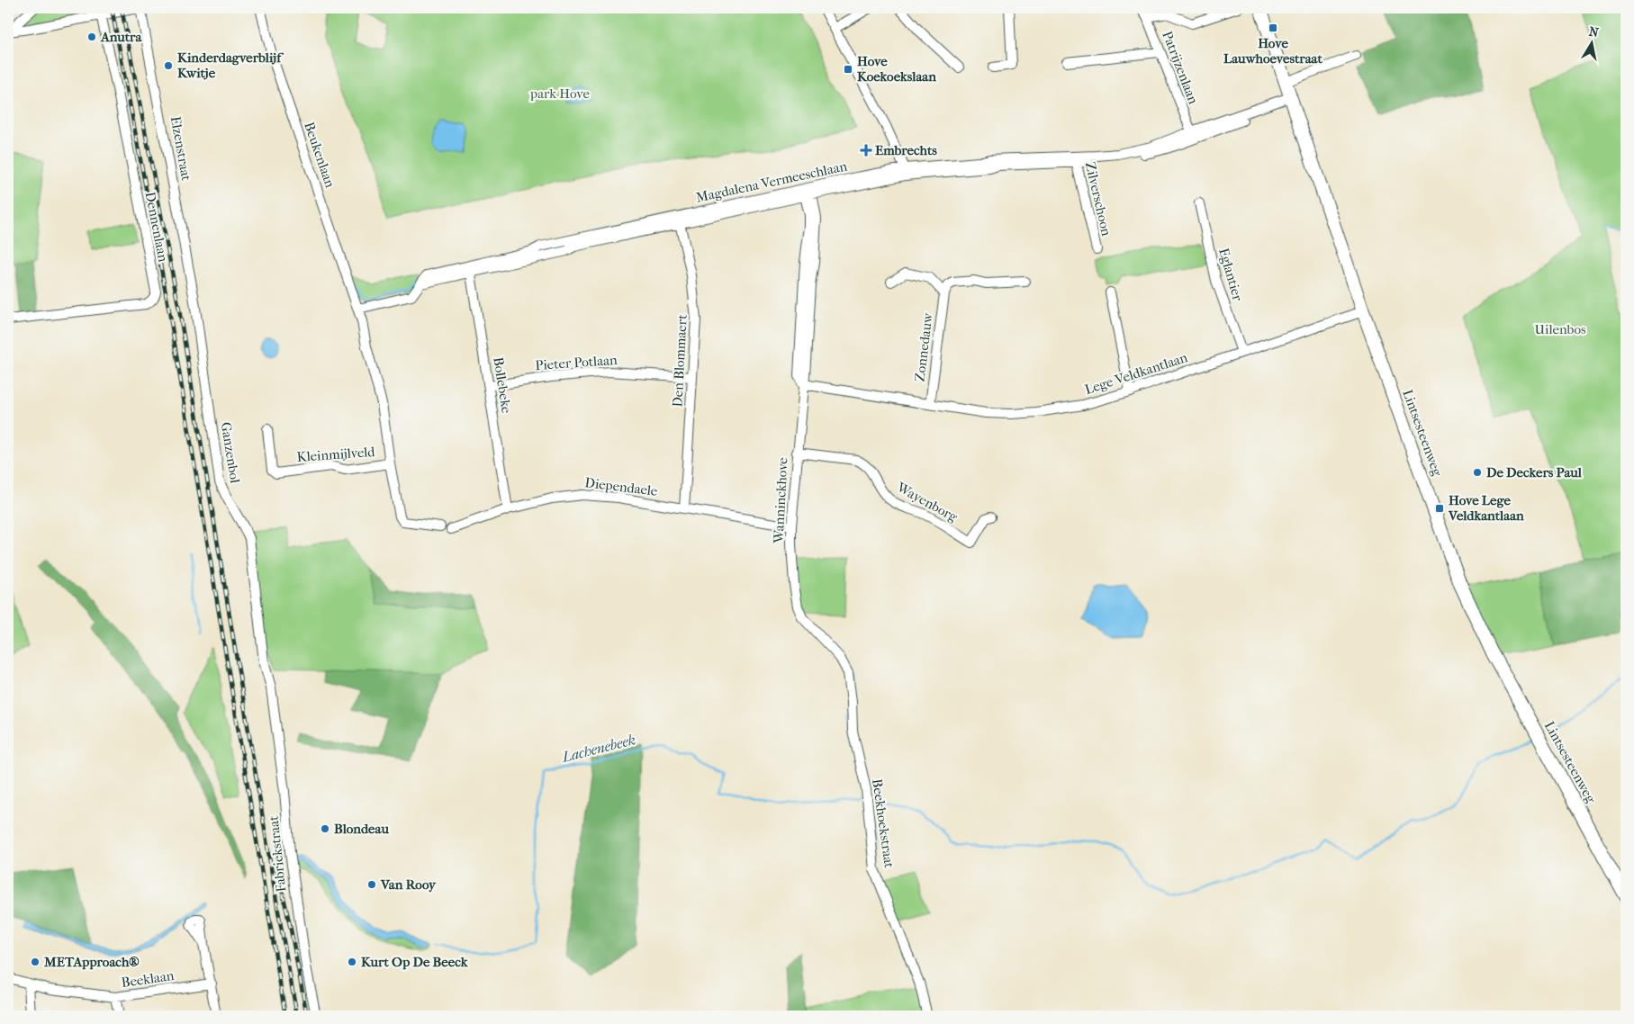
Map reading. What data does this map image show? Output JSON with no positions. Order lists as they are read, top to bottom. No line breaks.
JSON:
{"streets":{"street":["Patrijzenlaan","Elzenstraat","Beukenlaan","Magdalena Vermeeschlaan","Zilverschoon","Dennenlaan","Eglantier","Zonnedauw","Den Blommaert","Pieter Potlaan","Lege Veldkantlaan","Bollebeke","Lintsesteenweg","Ganzenbol","Kleinmijlveld","Diependaele","Wanninckhove","Wayenborg","Beekhoekstraat","Fabriekstraat","Beeklaan"]},"crossings":[["Patrijzenlaan","Magdalena Vermeeschlaan"],["Elzenstraat","Ganzenbol"],["Beukenlaan","Magdalena Vermeeschlaan"],["Beukenlaan","Kleinmijlveld"],["Magdalena Vermeeschlaan","Zilverschoon"],["Magdalena Vermeeschlaan","Den Blommaert"],["Magdalena Vermeeschlaan","Bollebeke"],["Magdalena Vermeeschlaan","Lintsesteenweg"],["Magdalena Vermeeschlaan","Kleinmijlveld"],["Magdalena Vermeeschlaan","Wanninckhove"],["Eglantier","Lege Veldkantlaan"],["Zonnedauw","Lege Veldkantlaan"],["Den Blommaert","Pieter Potlaan"],["Den Blommaert","Diependaele"],["Pieter Potlaan","Bollebeke"],["Lege Veldkantlaan","Lintsesteenweg"],["Lege Veldkantlaan","Wanninckhove"],["Bollebeke","Diependaele"],["Ganzenbol","Fabriekstraat"],["Diependaele","Wanninckhove"],["Wanninckhove","Wayenborg"],["Wanninckhove","Beekhoekstraat"]],"water":["Lachenebeek"],"parks":["park Hove","Uilenbos"],"places":{"transit":["Hove Lauwhoevestraat","Hove Koekoekslaan","Hove Lege Veldkantlaan"],"other":["Anutra","Kinderdagverblijf Kwitje","De Deckers Paul","Blondeau","Van Rooy","METApproach®","Kurt Op De Beeck"],"health":["Embrechts"]},"north":"top"}
